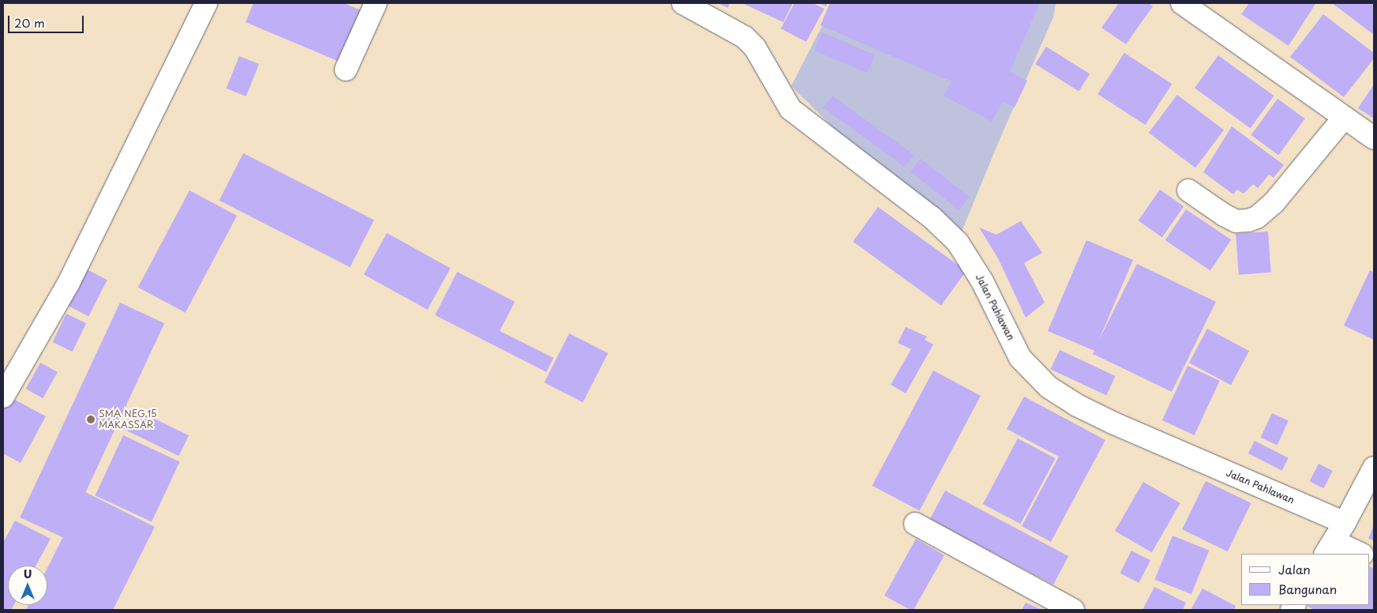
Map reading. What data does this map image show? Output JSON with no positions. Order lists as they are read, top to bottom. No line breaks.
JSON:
{"streets":{"street":["Jalan Pahlawan"]},"places":["SMA NEG.15 MAKASSAR"],"legend":["Jalan","Bangunan"],"scale_bar":"20 m","north":"top"}
